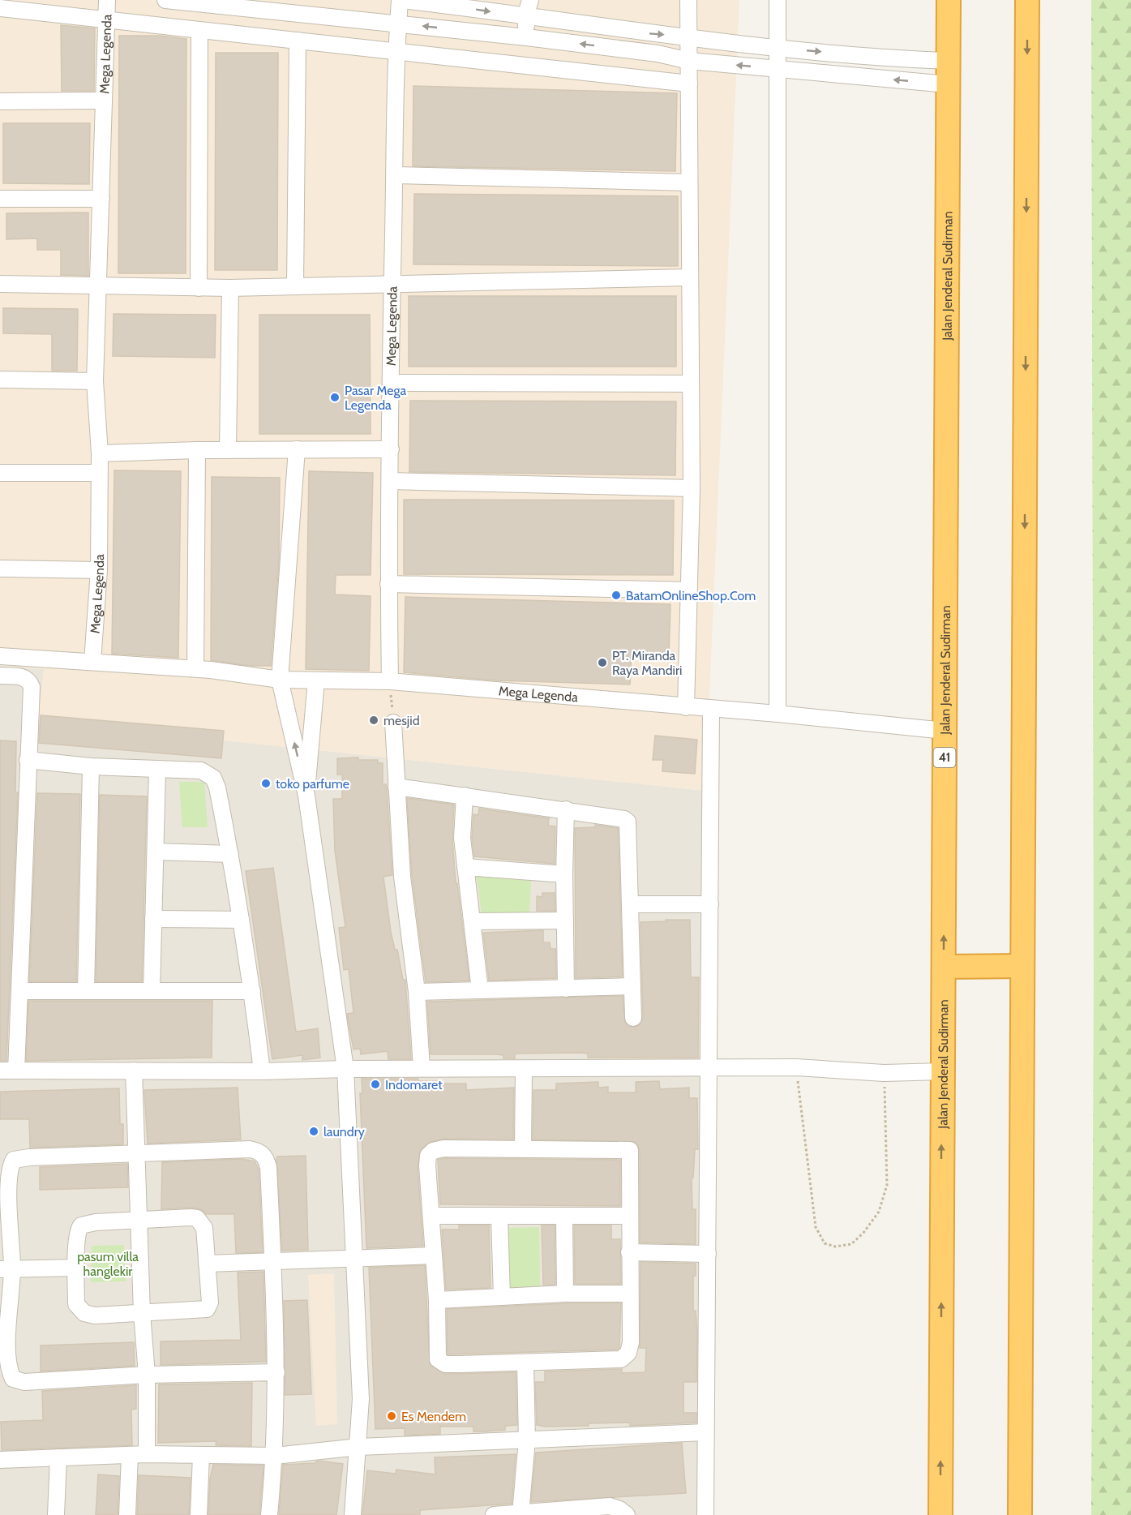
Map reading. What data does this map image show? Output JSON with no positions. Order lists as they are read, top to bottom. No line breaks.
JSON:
{"streets":{"highway":["Jalan Jenderal Sudirman","41"],"street":["Mega Legenda"]},"crossings":[["Mega Legenda","Jalan Jenderal Sudirman"]],"parks":["pasum villa hanglekir"],"places":["Pasar Mega Legenda","BatamOnlineShop.Com","PT. Miranda Raya Mandiri","mesjid","toko parfume","Indomaret","laundry","Es Mendem"]}
